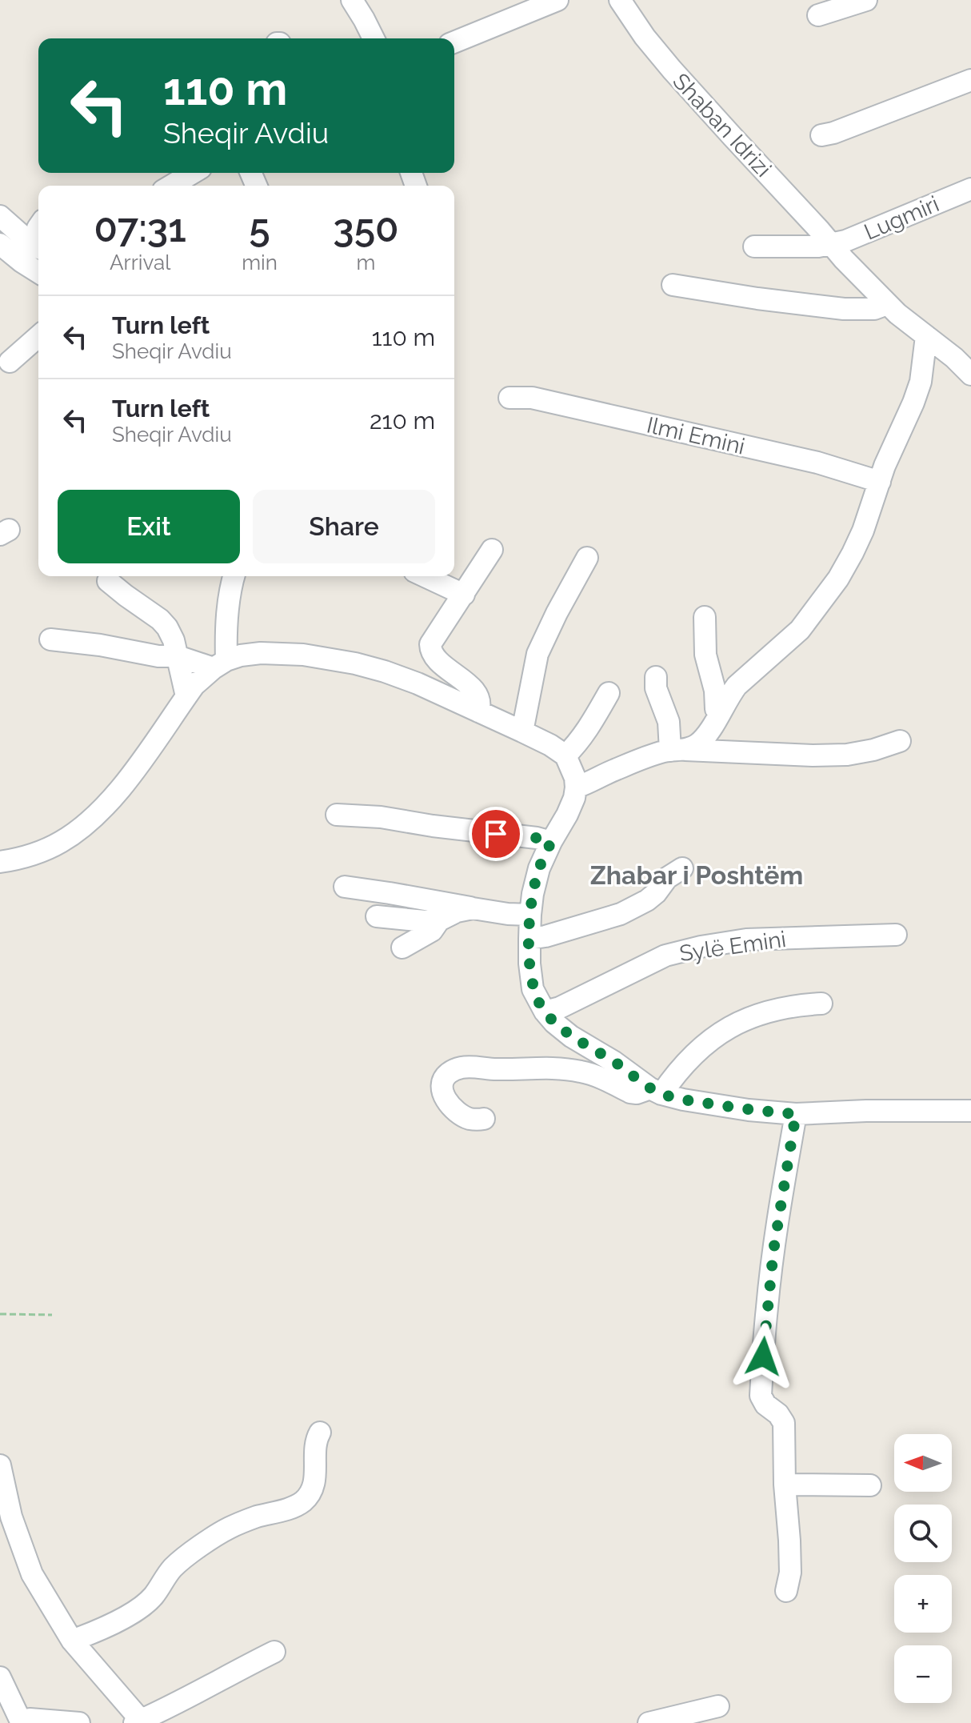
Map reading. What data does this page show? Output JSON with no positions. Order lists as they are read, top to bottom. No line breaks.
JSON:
{"streets":{"street":["Shaban Idrizi","Lugmiri","Ilmi Emini","Sylë Emini"]},"crossings":[["Shaban Idrizi","Lugmiri"]],"districts":["Zhabar i Poshtëm"],"north":"left","page":{"turn":["110 m","Sheqir Avdiu"],"eta":["07:31","Arrival","5","min","350","m"],"list":[{"name":"Turn left","note":"Sheqir Avdiu","value":"110 m"},{"name":"Turn left","note":"Sheqir Avdiu","value":"210 m"}],"buttons":["Exit","Share"],"map_buttons":["+","−"]}}
